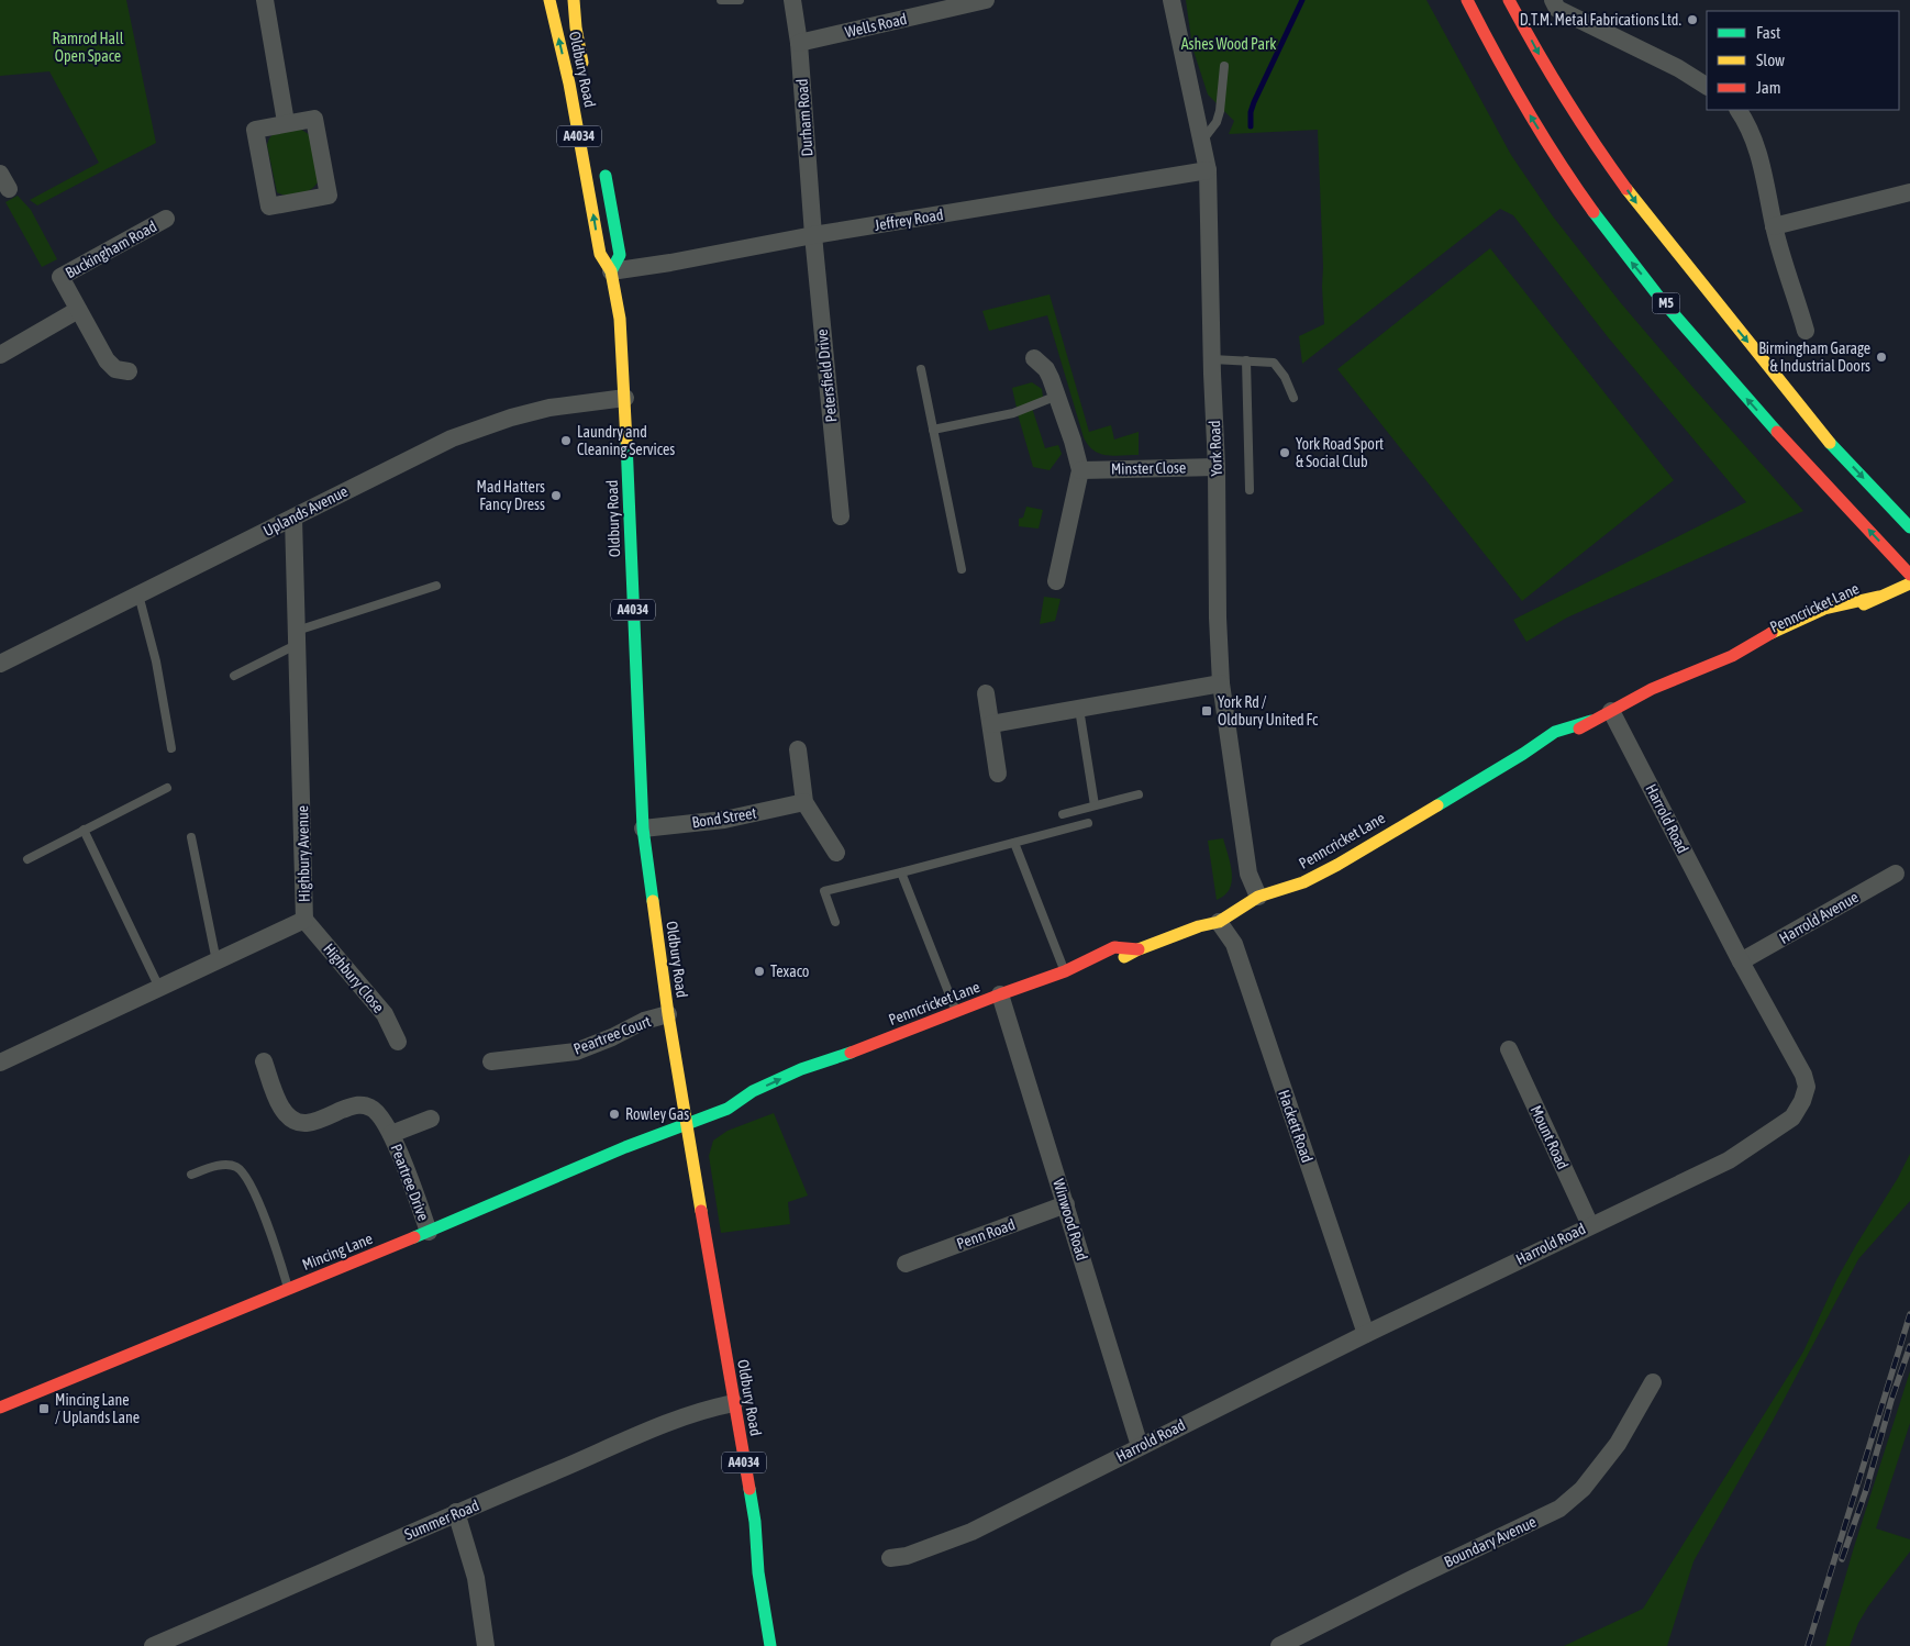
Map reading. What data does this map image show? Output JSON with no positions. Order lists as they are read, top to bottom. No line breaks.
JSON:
{"streets":{"main road":["Oldbury Road","A4034","M5","Penncricket Lane","Mincing Lane"],"street":["Wells Road","Durham Road","Jeffrey Road","Buckingham Road","Petersfield Drive","York Road","Minster Close","Uplands Avenue","Bond Street","Harrold Road","Highbury Avenue","Harrold Avenue","Highbury Close","Peartree Court","Hackett Road","Mount Road","Peartree Drive","Winwood Road","Penn Road","Summer Road","Boundary Avenue"]},"crossings":[["Wells Road","Durham Road"],["Oldbury Road","Jeffrey Road"],["Oldbury Road","Uplands Avenue"],["Oldbury Road","Penncricket Lane"],["Oldbury Road","Bond Street"],["Oldbury Road","Peartree Court"],["Oldbury Road","Mincing Lane"],["Oldbury Road","Summer Road"],["Durham Road","Jeffrey Road"],["Durham Road","Petersfield Drive"],["Jeffrey Road","Petersfield Drive"],["Jeffrey Road","York Road"],["York Road","Minster Close"],["York Road","Penncricket Lane"],["Uplands Avenue","Highbury Avenue"],["Penncricket Lane","Harrold Road"],["Penncricket Lane","Hackett Road"],["Penncricket Lane","Winwood Road"],["Penncricket Lane","Mincing Lane"],["Harrold Road","Harrold Avenue"],["Harrold Road","Hackett Road"],["Harrold Road","Mount Road"],["Harrold Road","Winwood Road"],["Highbury Avenue","Highbury Close"],["Peartree Drive","Mincing Lane"],["Winwood Road","Penn Road"]],"parks":["Ramrod Hall Open Space","Ashes Wood Park"],"places":{"other":["D.T.M. Metal Fabrications Ltd.","Birmingham Garage & Industrial Doors","Laundry and Cleaning Services","York Road Sport & Social Club","Mad Hatters Fancy Dress","Texaco","Rowley Gas"],"transit":["York Rd / Oldbury United Fc","Mincing Lane / Uplands Lane"]},"legend":["Fast","Slow","Jam"]}
